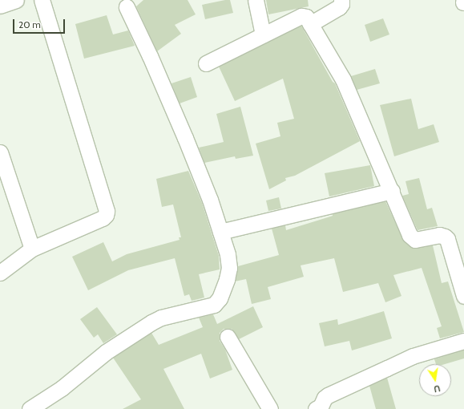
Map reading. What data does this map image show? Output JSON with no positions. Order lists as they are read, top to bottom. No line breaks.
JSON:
{"scale_bar":"20 m","north":"bottom"}
